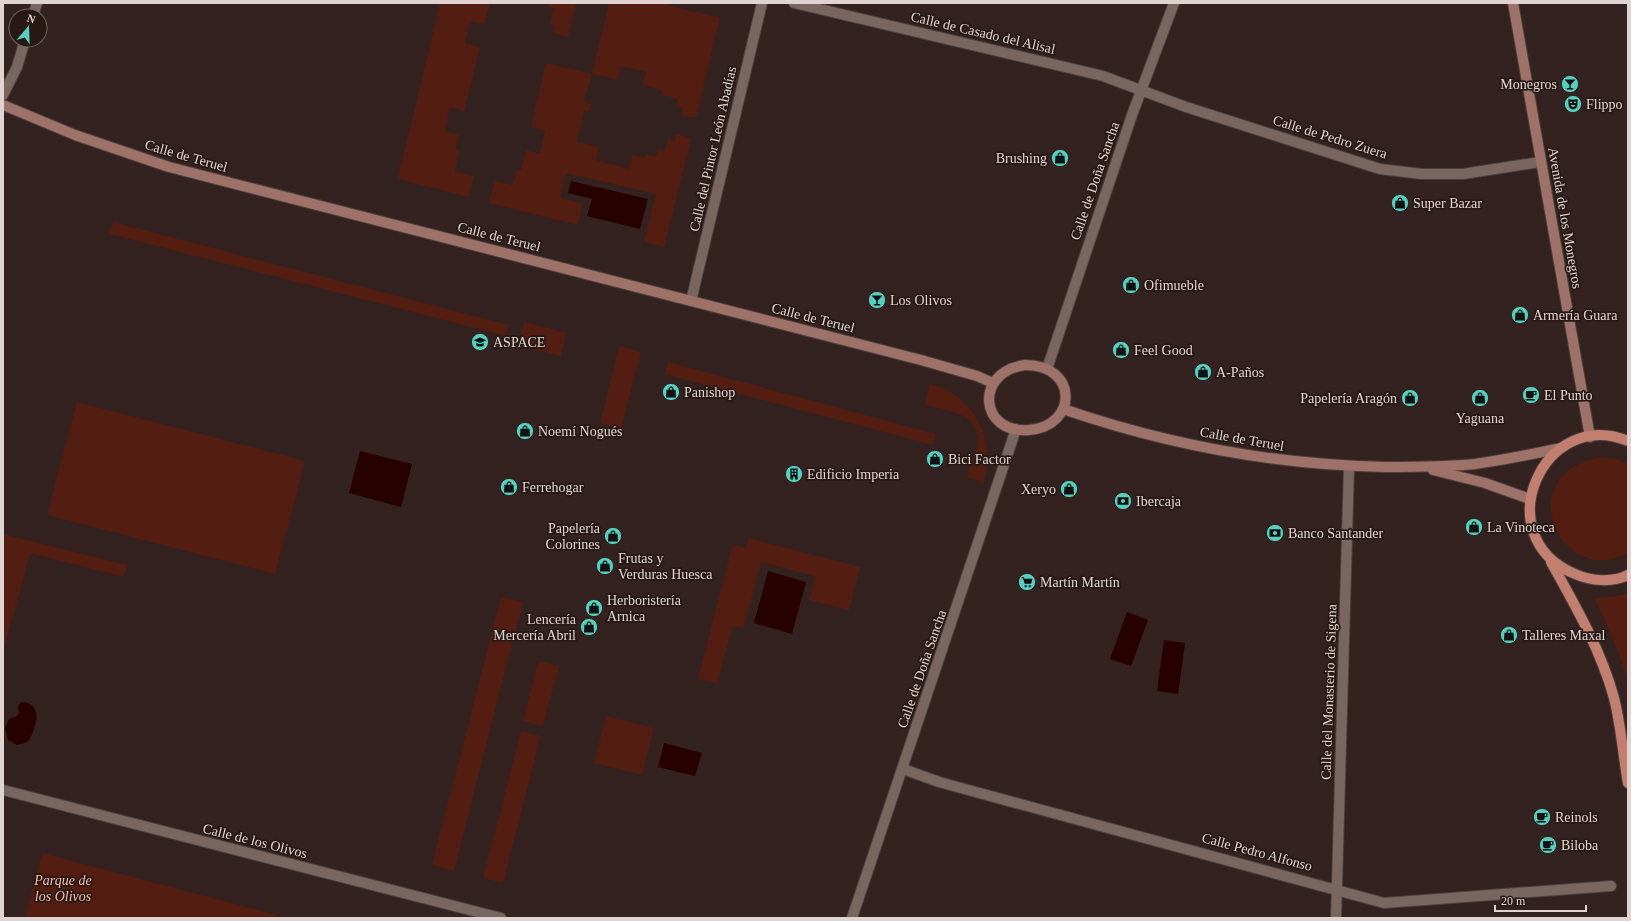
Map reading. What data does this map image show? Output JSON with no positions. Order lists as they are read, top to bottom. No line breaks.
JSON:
{"streets":{"main road":["Calle de Teruel","Avenida de los Monegros"],"street":["Calle de Casado del Alisal","Calle de Pedro Zuera","Calle del Pintor León Abadías","Calle de Doña Sancha","Calle del Monasterio de Sigena","Calle de los Olivos","Calle Pedro Alfonso"]},"crossings":[["Calle de Casado del Alisal","Calle de Pedro Zuera"],["Calle de Casado del Alisal","Calle de Doña Sancha"],["Calle de Pedro Zuera","Calle de Doña Sancha"],["Calle de Pedro Zuera","Avenida de los Monegros"],["Calle del Pintor León Abadías","Calle de Teruel"],["Calle de Teruel","Calle de Doña Sancha"],["Calle de Teruel","Calle del Monasterio de Sigena"],["Calle de Doña Sancha","Calle Pedro Alfonso"],["Calle del Monasterio de Sigena","Calle Pedro Alfonso"]],"parks":["Parque de los Olivos"],"places":{"bar":["Monegros","Los Olivos"],"theatre":["Flippo"],"shop":["Brushing","Super Bazar","Ofimueble","Armería Guara","Feel Good","A-Paños","Panishop","Papelería Aragón","Yaguana","Noemí Nogués","Bici Factor","Ferrehogar","Xeryo","La Vinoteca","Papelería Colorines","Frutas y Verduras Huesca","Herboristería Arnica","Lencería Mercería Abril","Talleres Maxal"],"school or university":["ASPACE"],"cafe":["El Punto","Reinols","Biloba"],"building":["Edificio Imperia"],"bank":["Ibercaja","Banco Santander"],"supermarket":["Martín Martín"]},"scale_bar":"20 m","north":"top"}
